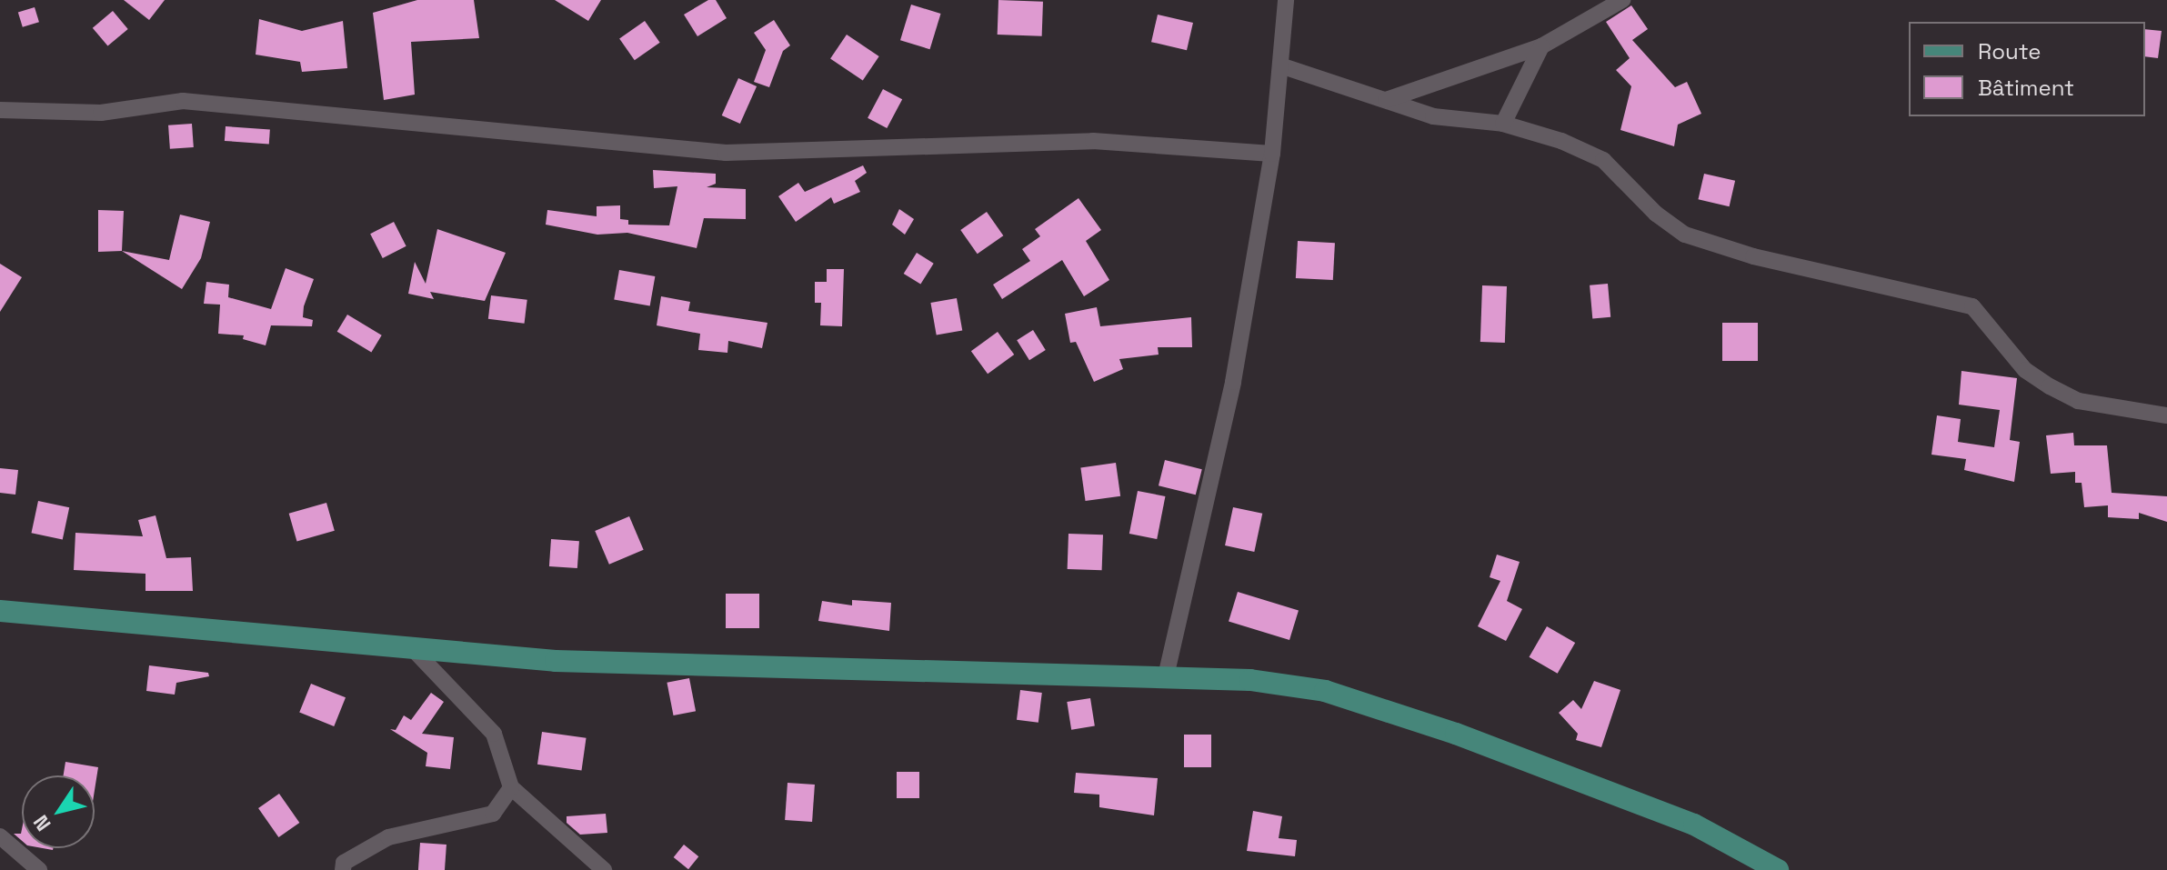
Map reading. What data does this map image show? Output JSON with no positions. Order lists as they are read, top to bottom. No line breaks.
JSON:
{"legend":["Route","Bâtiment"],"north":"bottom left"}
